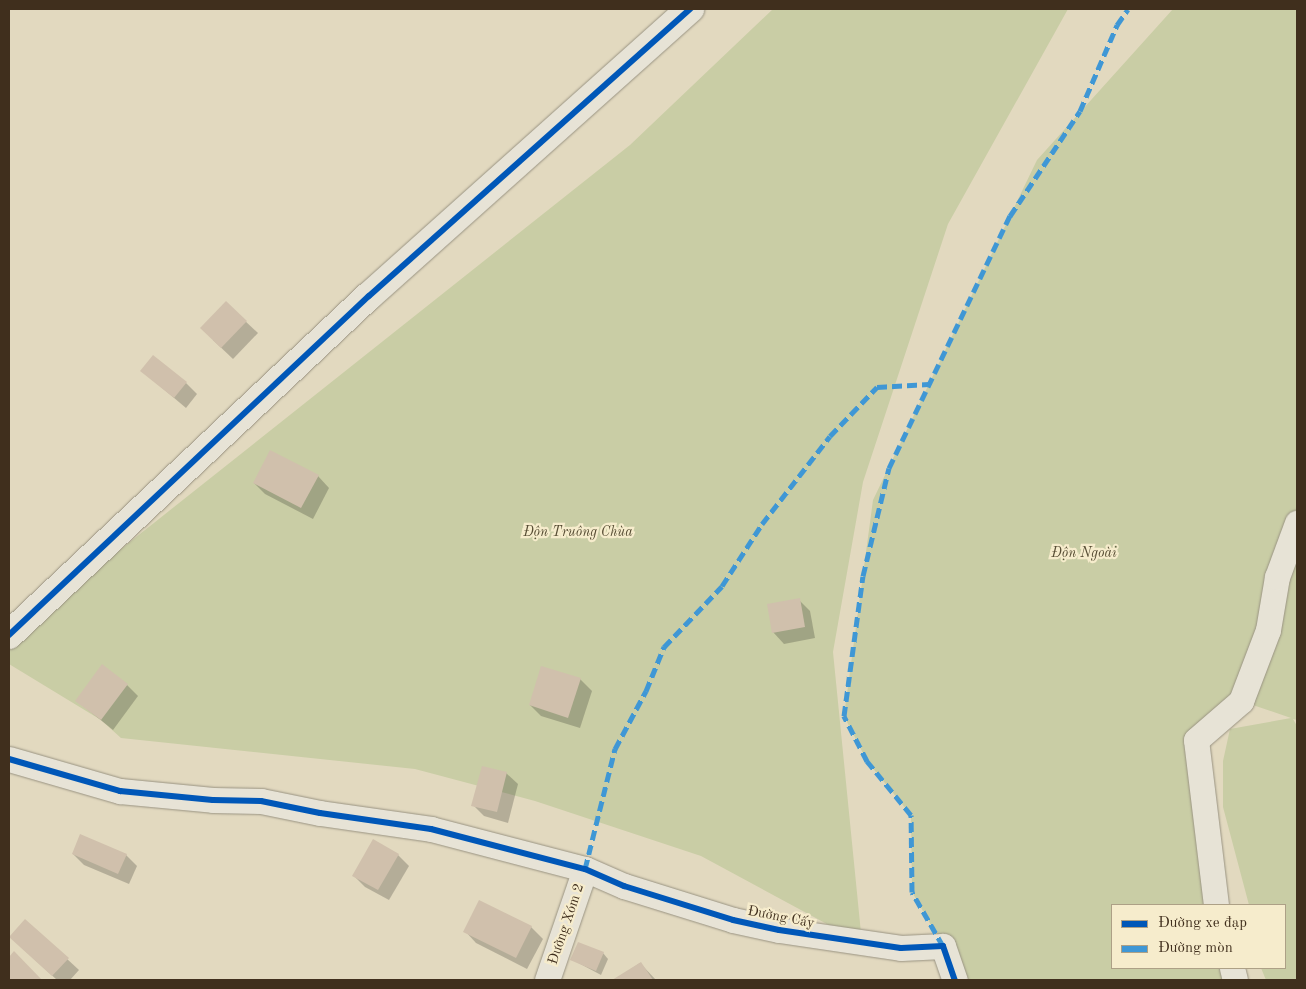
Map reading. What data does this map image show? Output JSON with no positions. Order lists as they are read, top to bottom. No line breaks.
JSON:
{"streets":{"street":["Đường Cấy","Đường Xóm 2"]},"crossings":[["Đường Cấy","Đường Xóm 2"]],"parks":["Độn Truông Chùa","Độn Ngoài"],"legend":["Đường xe đạp","Đường mòn"]}
